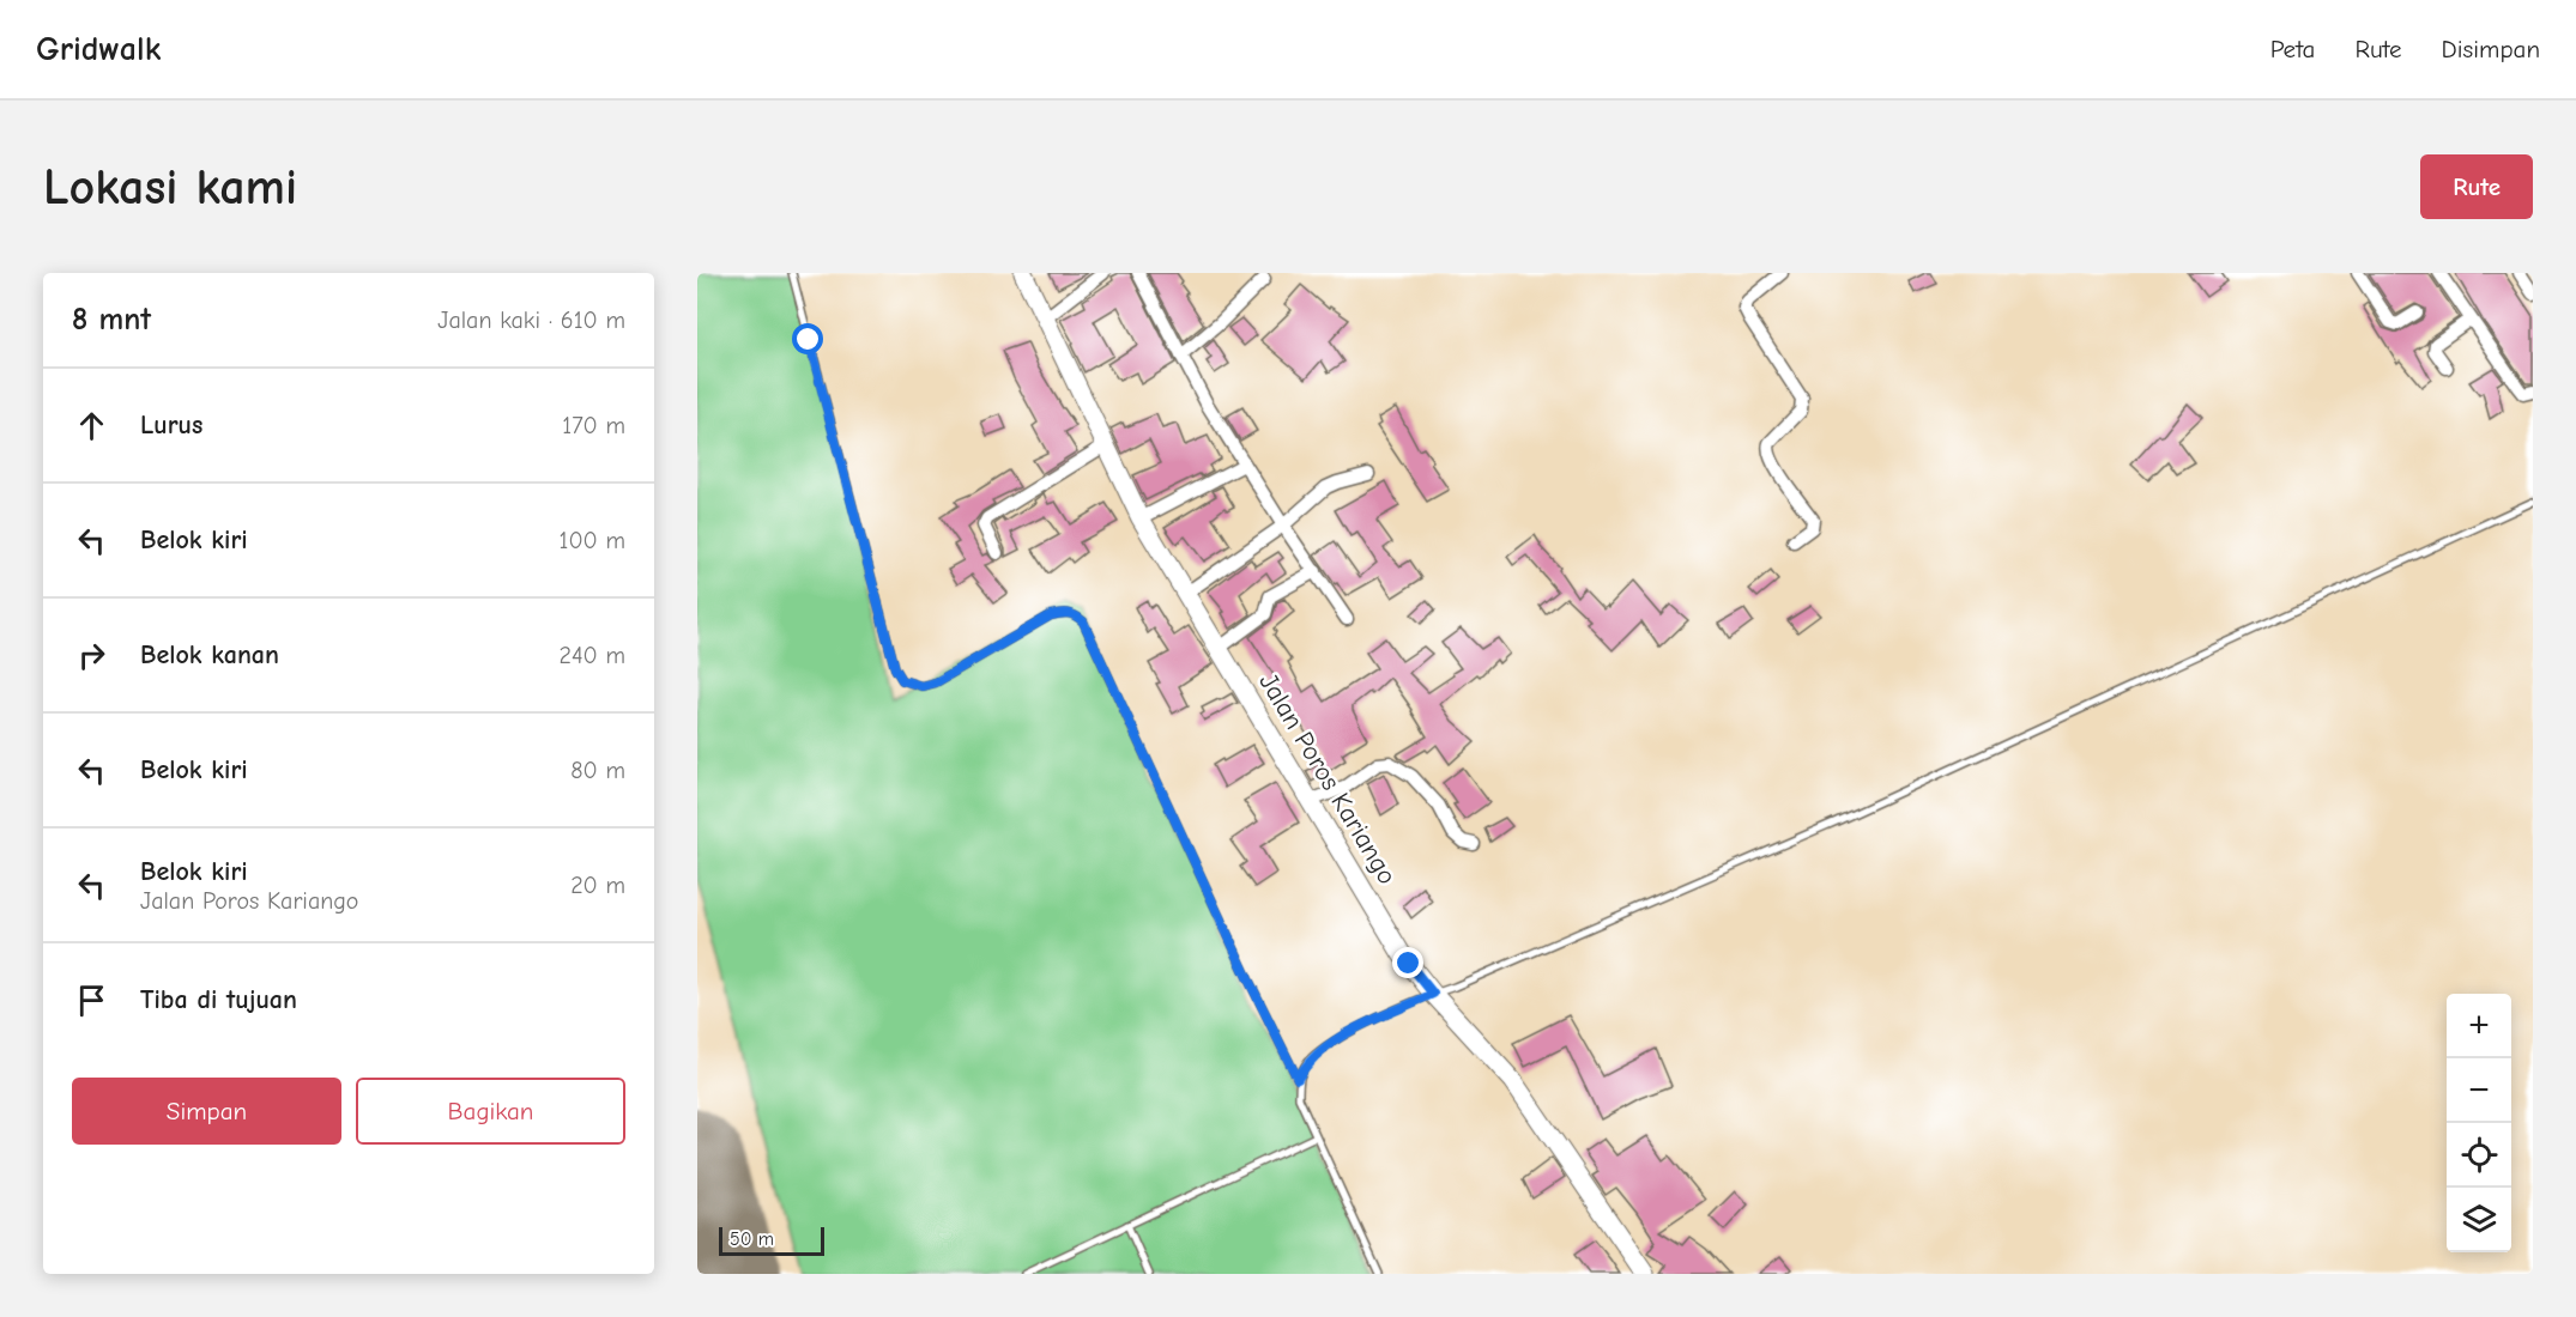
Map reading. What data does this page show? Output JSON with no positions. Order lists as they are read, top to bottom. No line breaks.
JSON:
{"streets":{"main road":["Jalan Poros Kariango"]},"scale_bar":"50 m","page":{"header":"Gridwalk","nav":["Peta","Rute","Disimpan"],"buttons":["Rute",["Simpan","Bagikan"]],"title":"Lokasi kami","heading":["8 mnt","Jalan kaki · 610 m"],"list":[["Lurus","170 m"],["Belok kiri","100 m"],["Belok kanan","240 m"],["Belok kiri","80 m"],["Belok kiri","Jalan Poros Kariango","20 m"],"Tiba di tujuan"],"map_buttons":["+","−"],"scale":"50 m"}}
